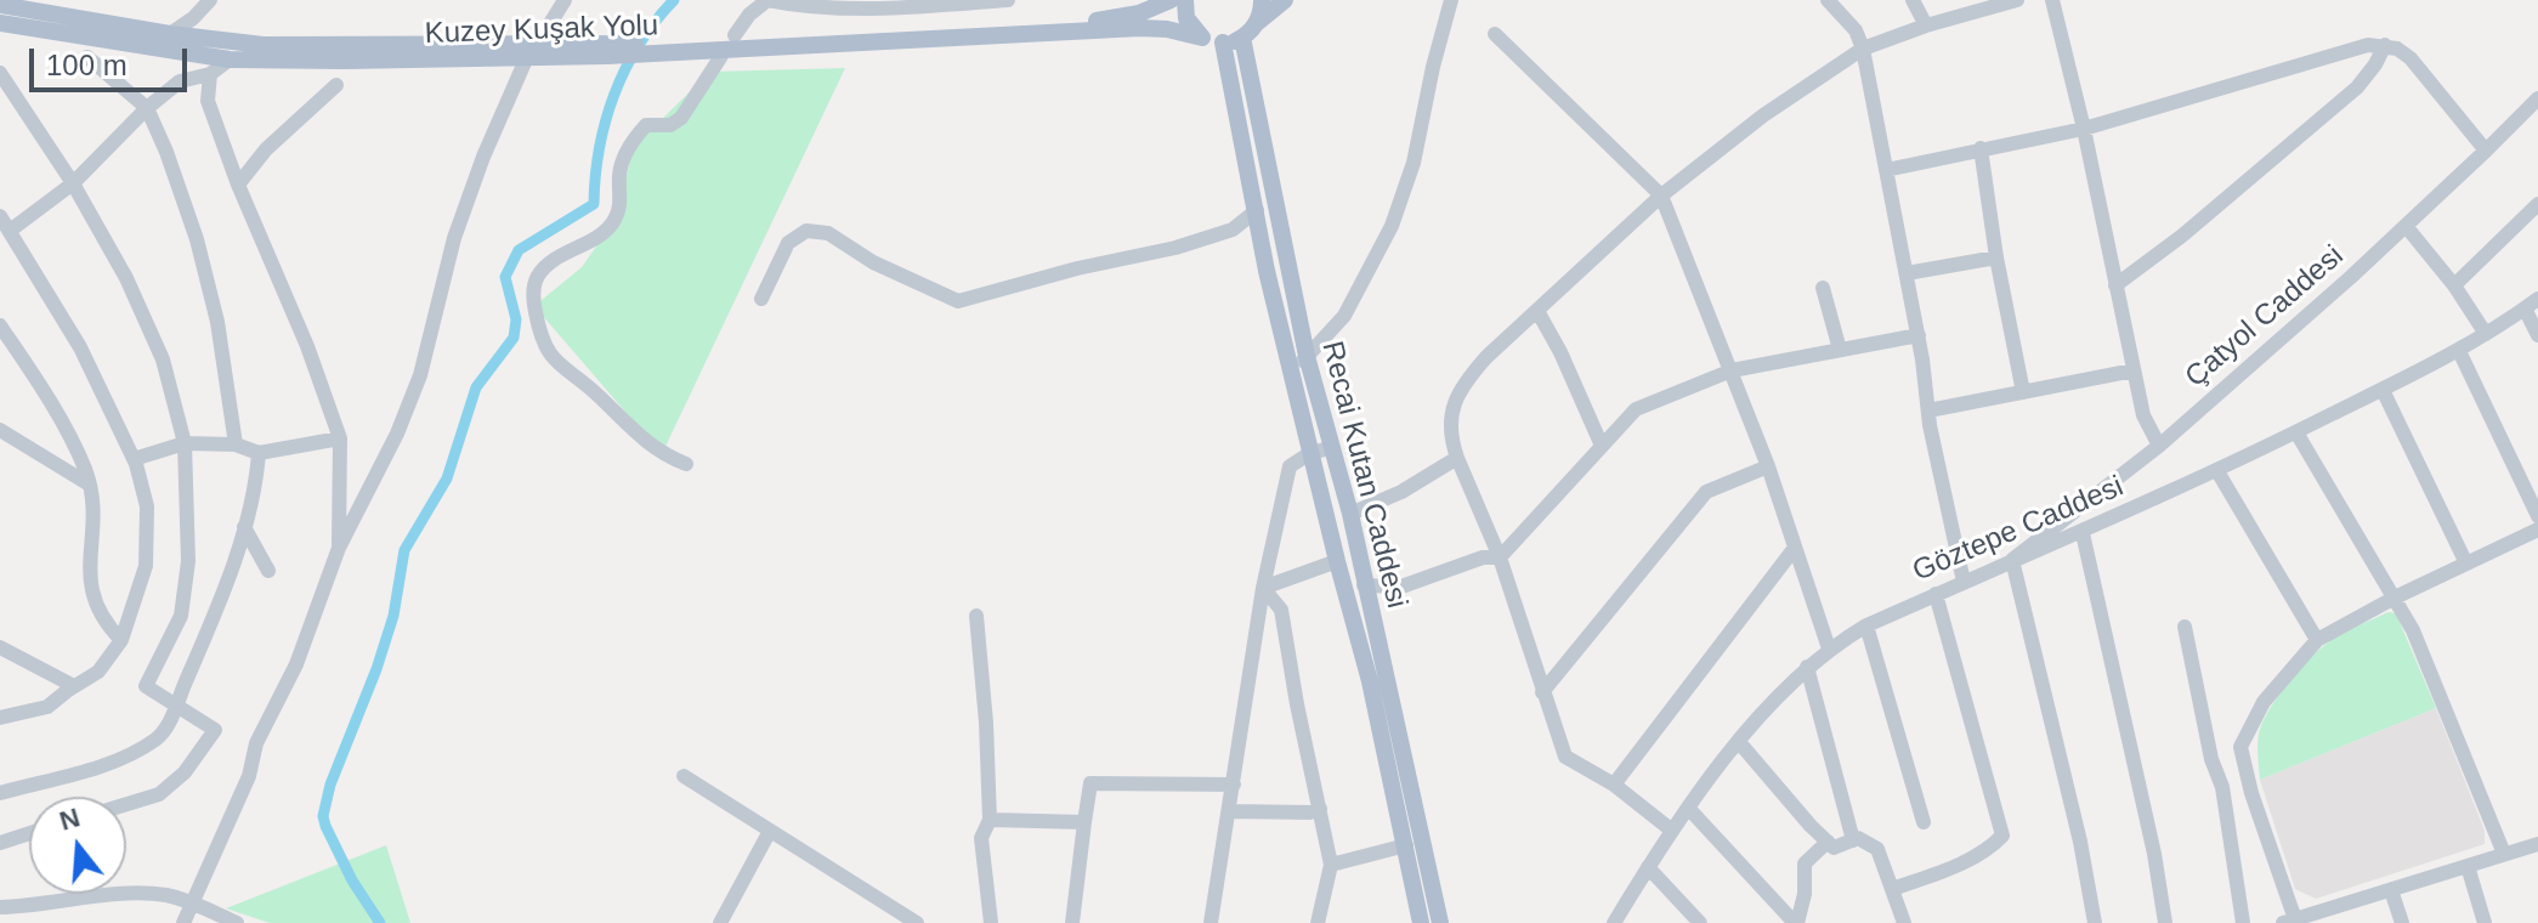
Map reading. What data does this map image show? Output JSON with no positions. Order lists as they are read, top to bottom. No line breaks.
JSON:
{"streets":{"main road":["Kuzey Kuşak Yolu","Recai Kutan Caddesi"],"street":["Çatyol Caddesi","Göztepe Caddesi"]},"crossings":[["Kuzey Kuşak Yolu","Recai Kutan Caddesi"],["Çatyol Caddesi","Göztepe Caddesi"]],"scale_bar":"100 m","north":"top"}
